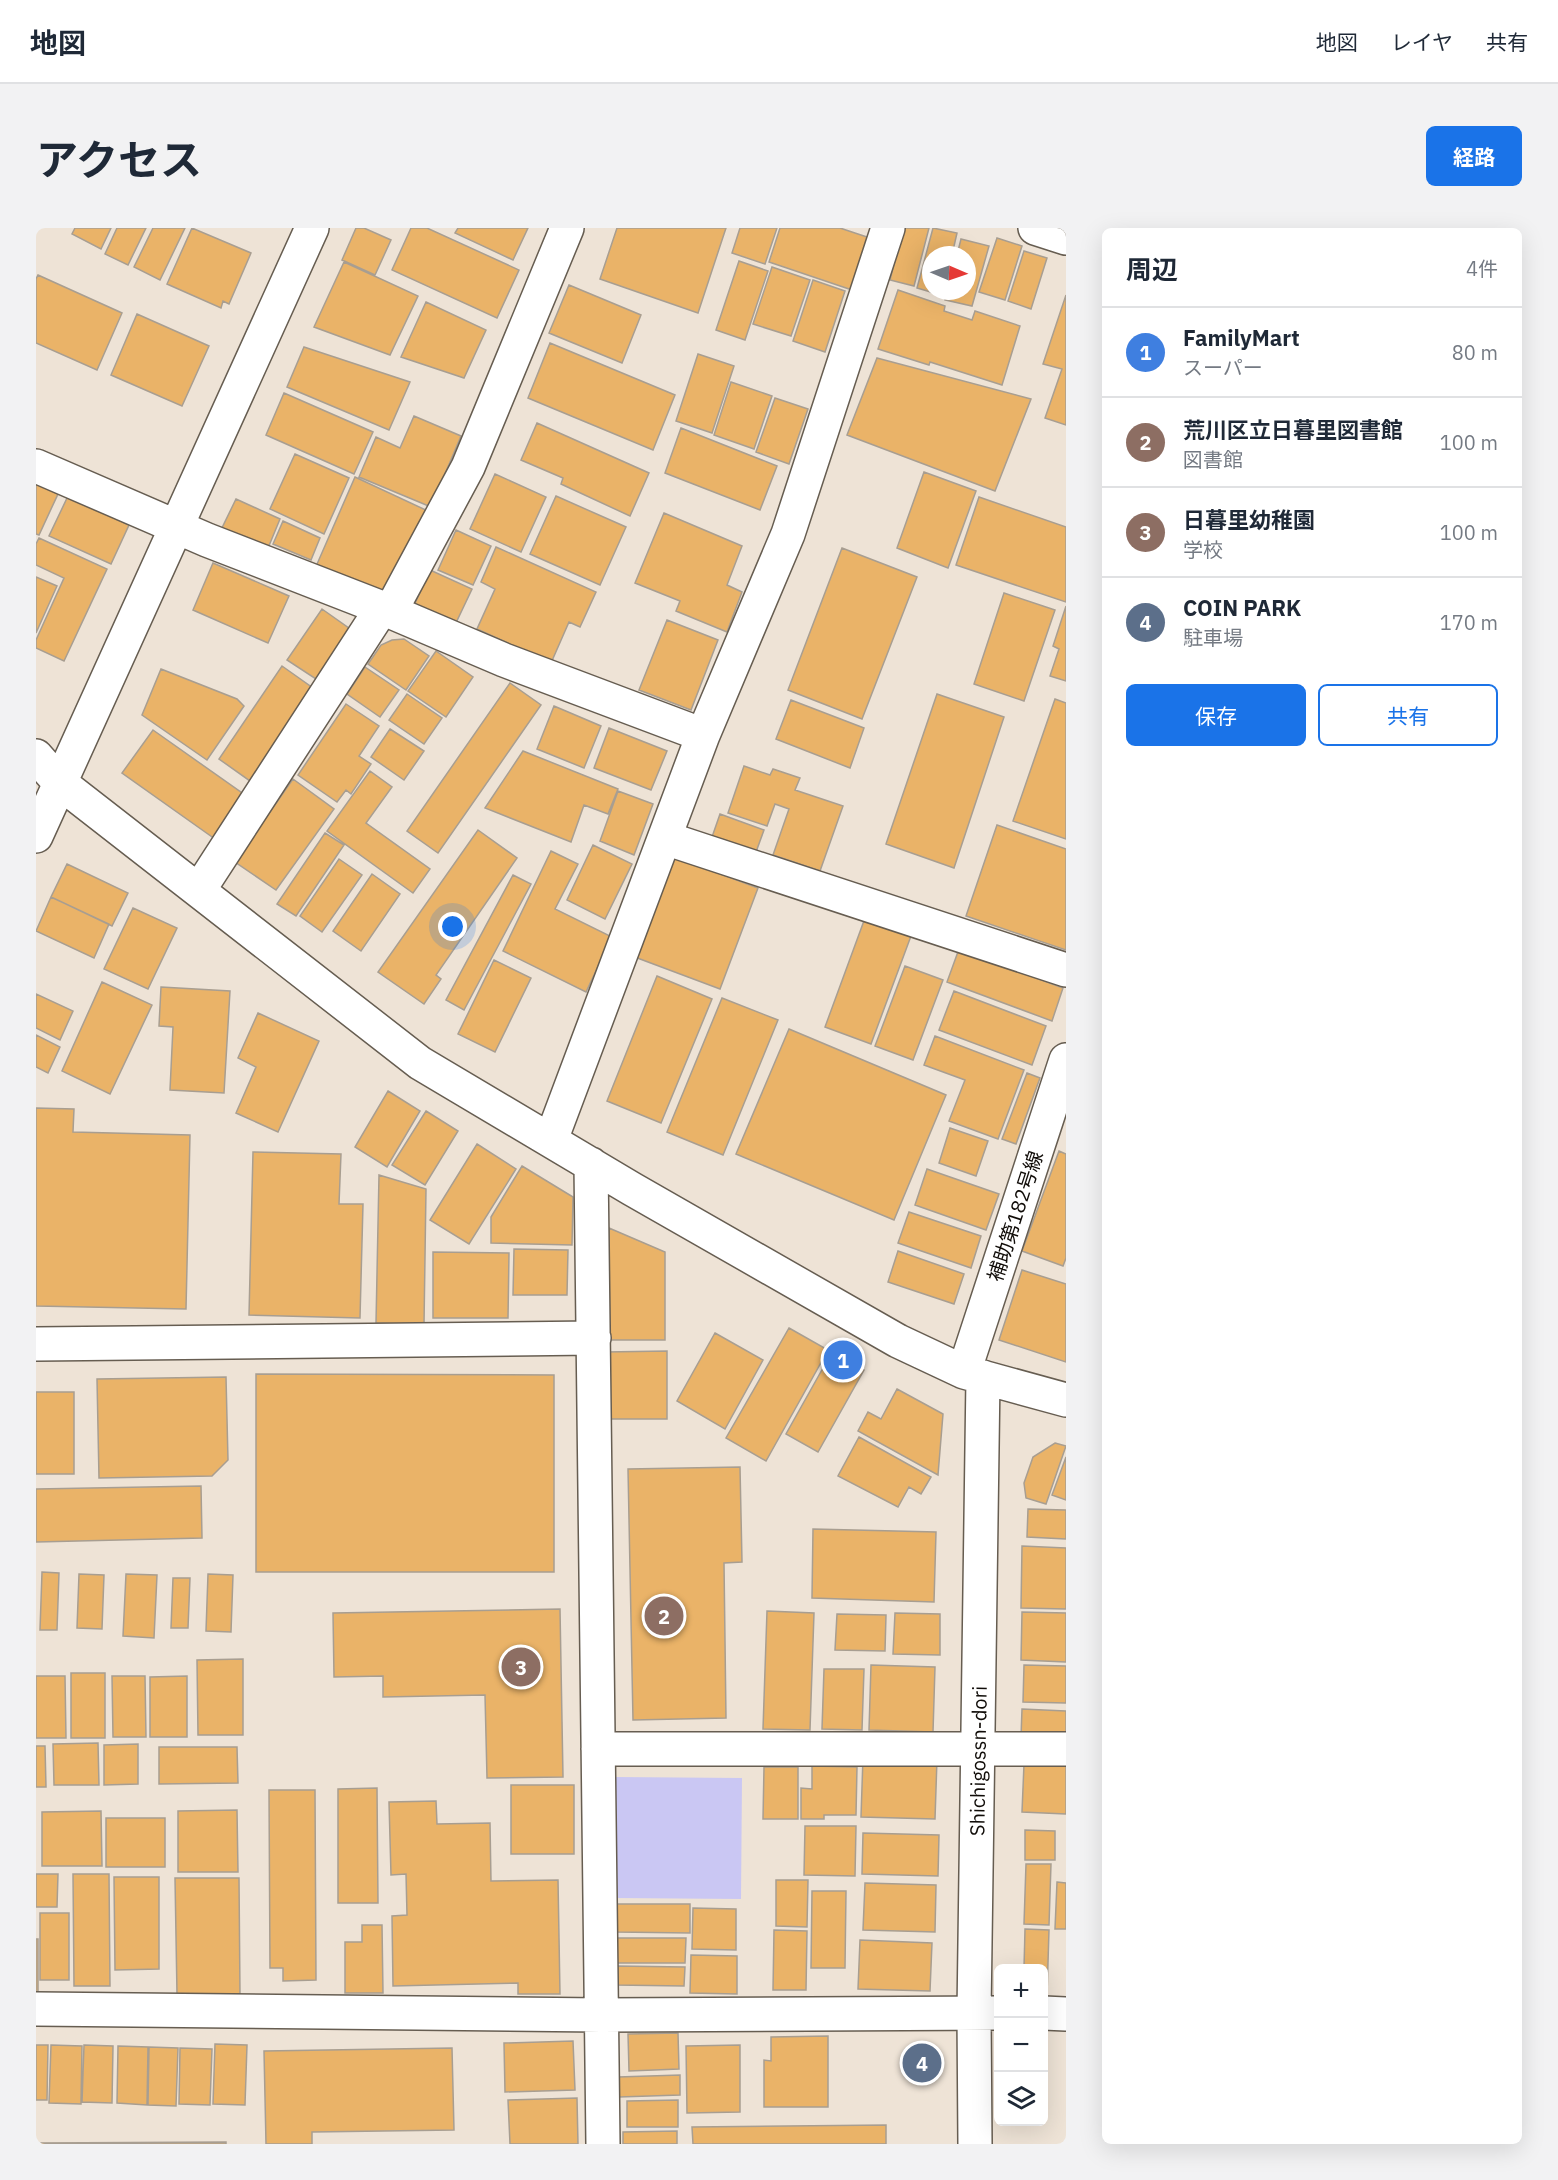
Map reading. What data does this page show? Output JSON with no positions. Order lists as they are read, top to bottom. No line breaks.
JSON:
{"streets":{"street":["補助第182号線","Shichigossn-dori"]},"crossings":[["補助第182号線","Shichigossn-dori"]],"north":"right","page":{"header":"地図","nav":["地図","レイヤ","共有"],"title":"アクセス","buttons":["経路",["保存","共有"]],"heading":["周辺","4件"],"list":[{"mark":"1","name":"FamilyMart","note":"スーパー","value":"80 m"},{"mark":"2","name":"荒川区立日暮里図書館","note":"図書館","value":"100 m"},{"mark":"3","name":"日暮里幼稚園","note":"学校","value":"100 m"},{"mark":"4","name":"COIN PARK","note":"駐車場","value":"170 m"}],"pins":["1","2","3","4"],"map_buttons":["+","−"]}}
